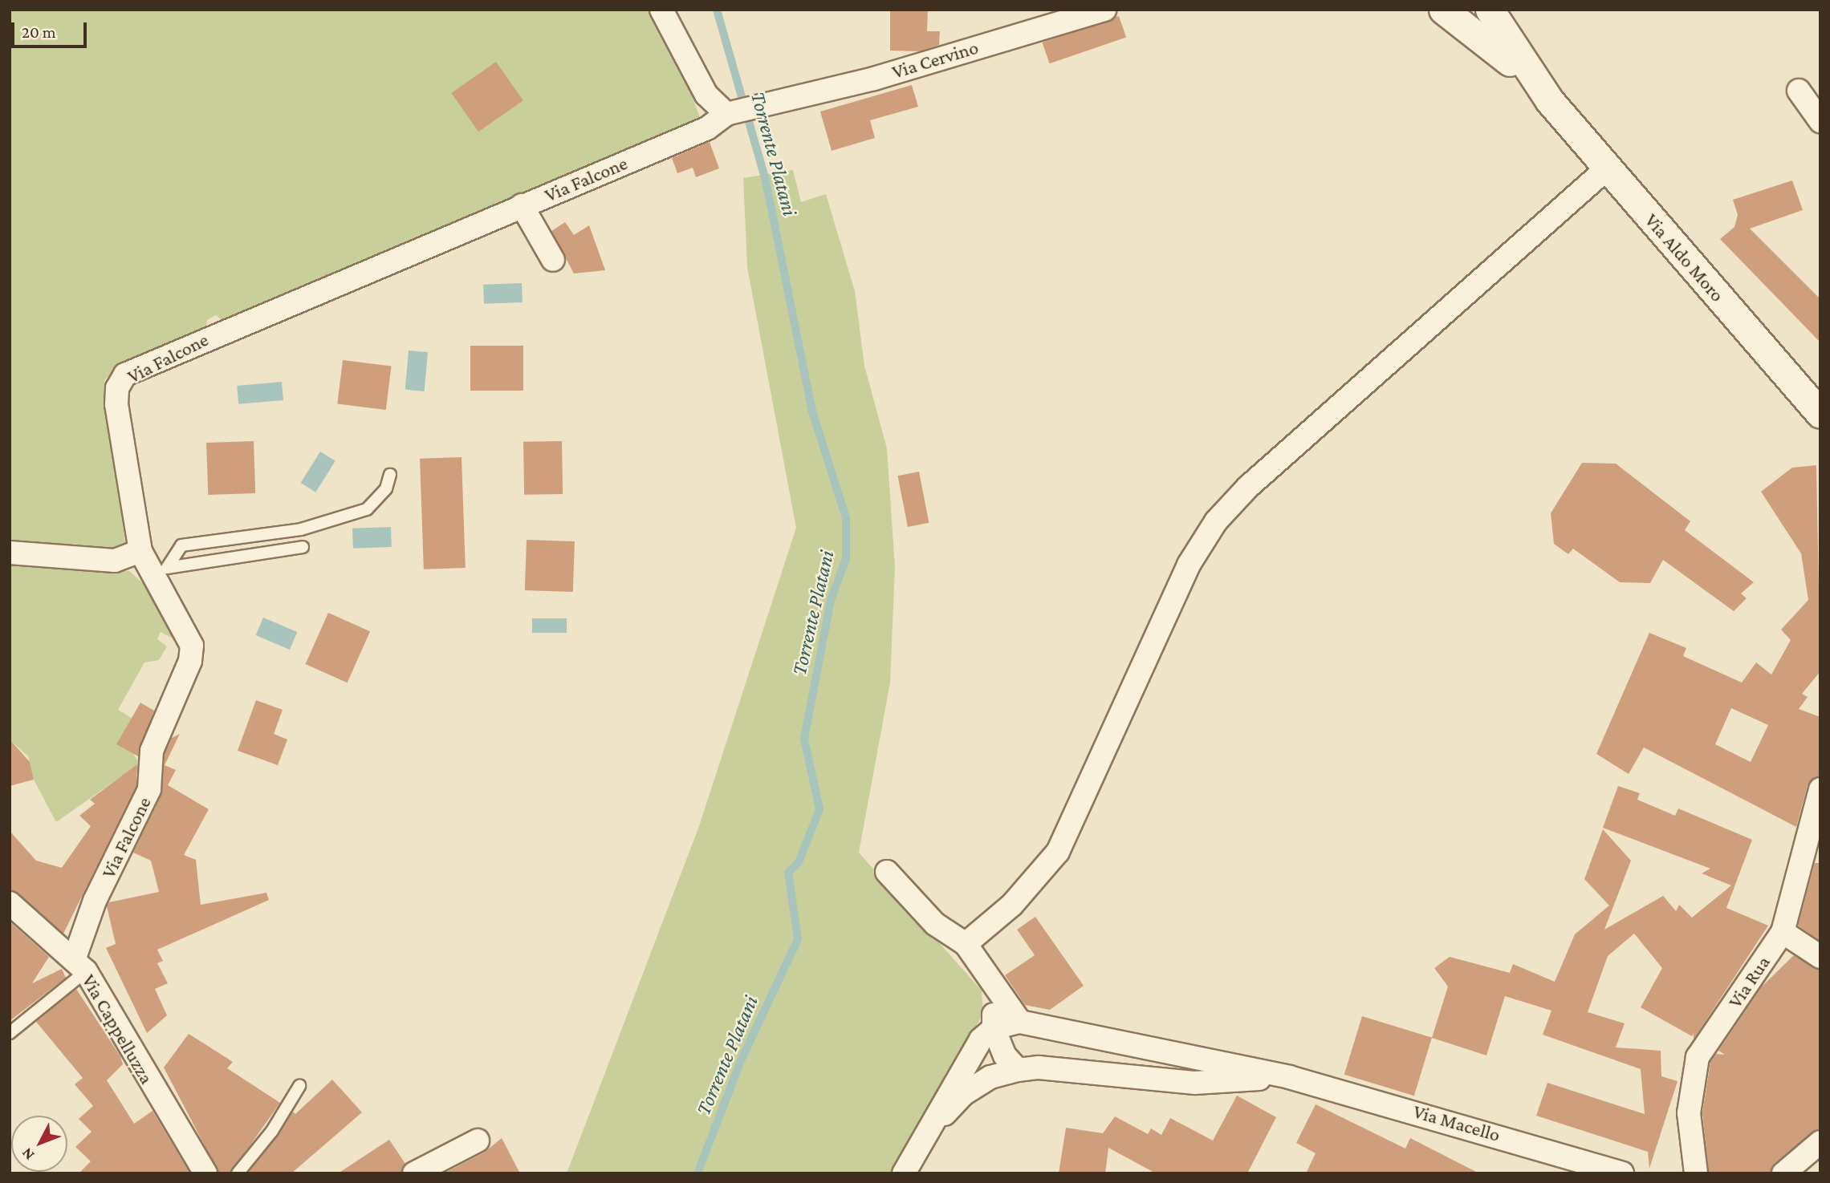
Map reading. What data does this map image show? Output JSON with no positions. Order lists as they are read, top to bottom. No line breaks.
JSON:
{"streets":{"street":["Via Cervino","Via Falcone","Via Aldo Moro","Via Rua","Via Cappelluzza","Via Macello"]},"crossings":[["Via Cervino","Via Falcone"],["Via Falcone","Via Cappelluzza"]],"water":["Torrente Platani"],"scale_bar":"20 m","north":"bottom left"}
